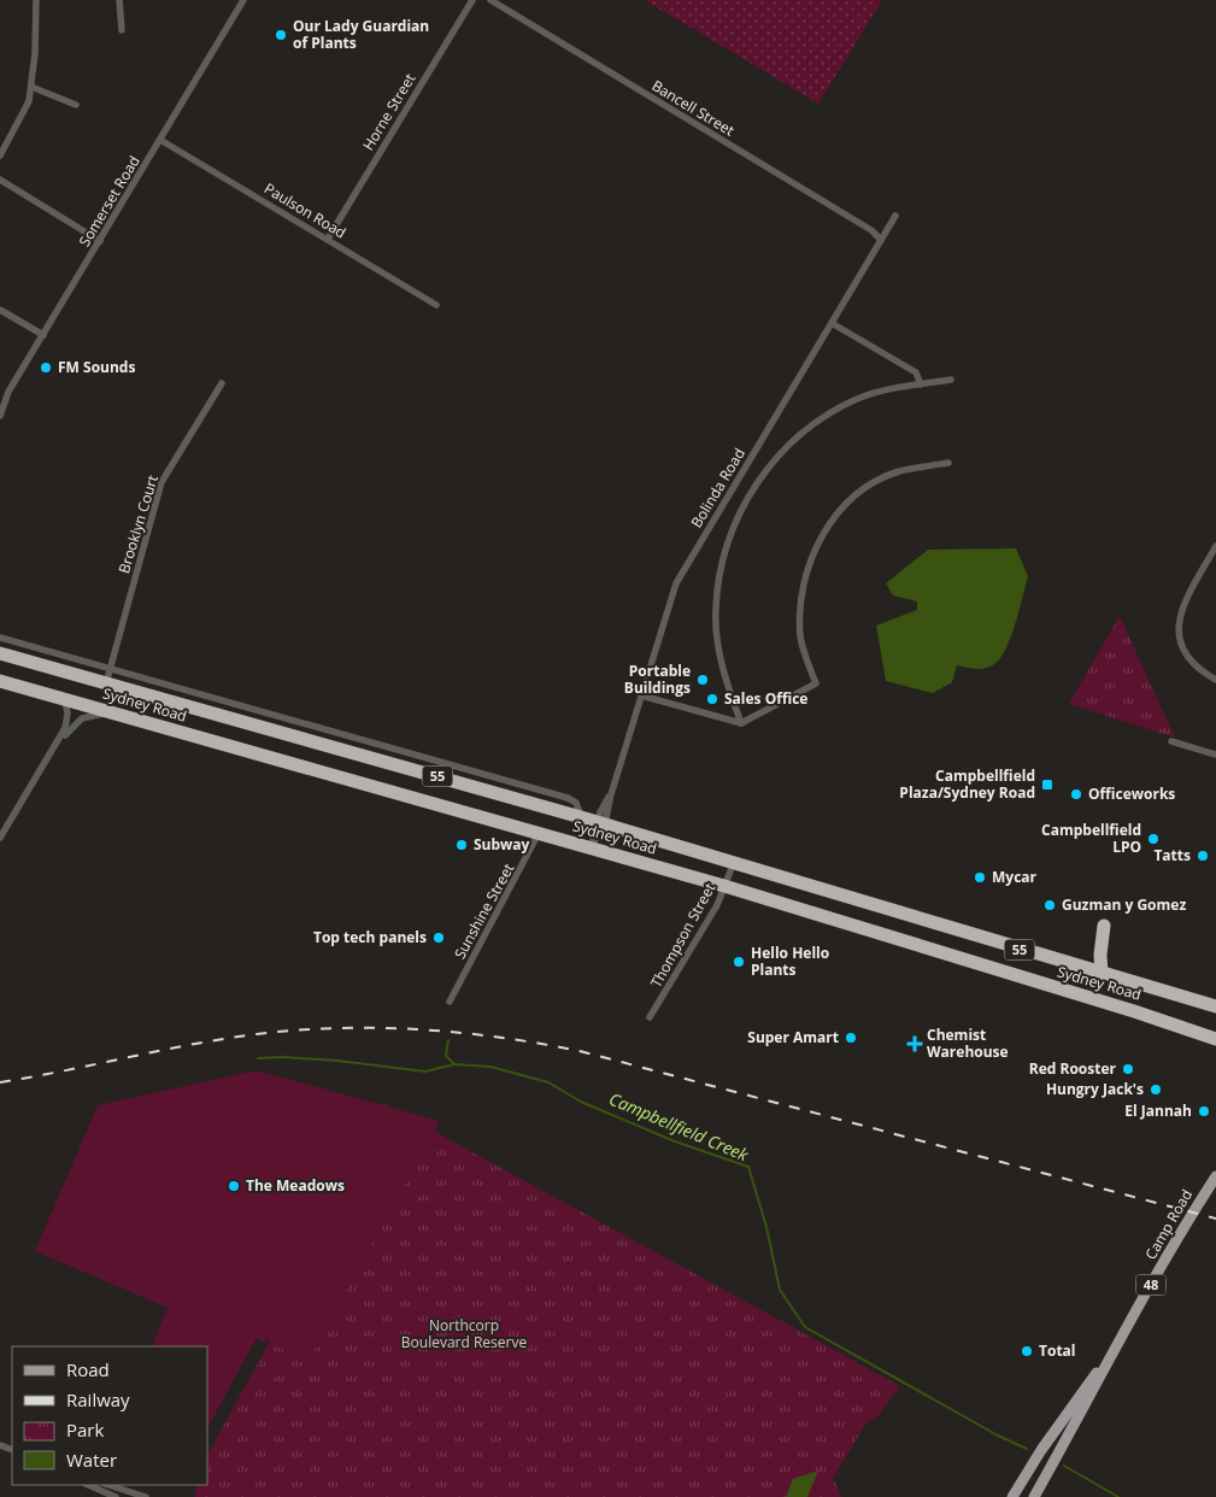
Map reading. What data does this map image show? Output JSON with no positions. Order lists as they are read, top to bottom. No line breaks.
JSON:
{"streets":{"highway":["Sydney Road","55"],"main road":["Camp Road","48"],"street":["Bancell Street","Horne Street","Somerset Road","Paulson Road","Bolinda Road","Brooklyn Court","Sunshine Street","Thompson Street"]},"crossings":[["Bancell Street","Bolinda Road"],["Horne Street","Paulson Road"],["Somerset Road","Paulson Road"],["Bolinda Road","Sydney Road"],["Brooklyn Court","Sydney Road"],["Sydney Road","Sunshine Street"],["Sydney Road","Thompson Street"]],"water":["Campbellfield Creek"],"parks":["Northcorp Boulevard Reserve"],"places":{"other":["Our Lady Guardian of Plants","FM Sounds","Portable Buildings","Sales Office","Officeworks","Campbellfield LPO","Subway","Tatts","Mycar","Guzman y Gomez","Top tech panels","Hello Hello Plants","Super Amart","Red Rooster","Hungry Jack's","El Jannah","The Meadows","Total"],"transit":["Campbellfield Plaza/Sydney Road"],"health":["Chemist Warehouse"]},"legend":["Road","Railway","Park","Water"]}
